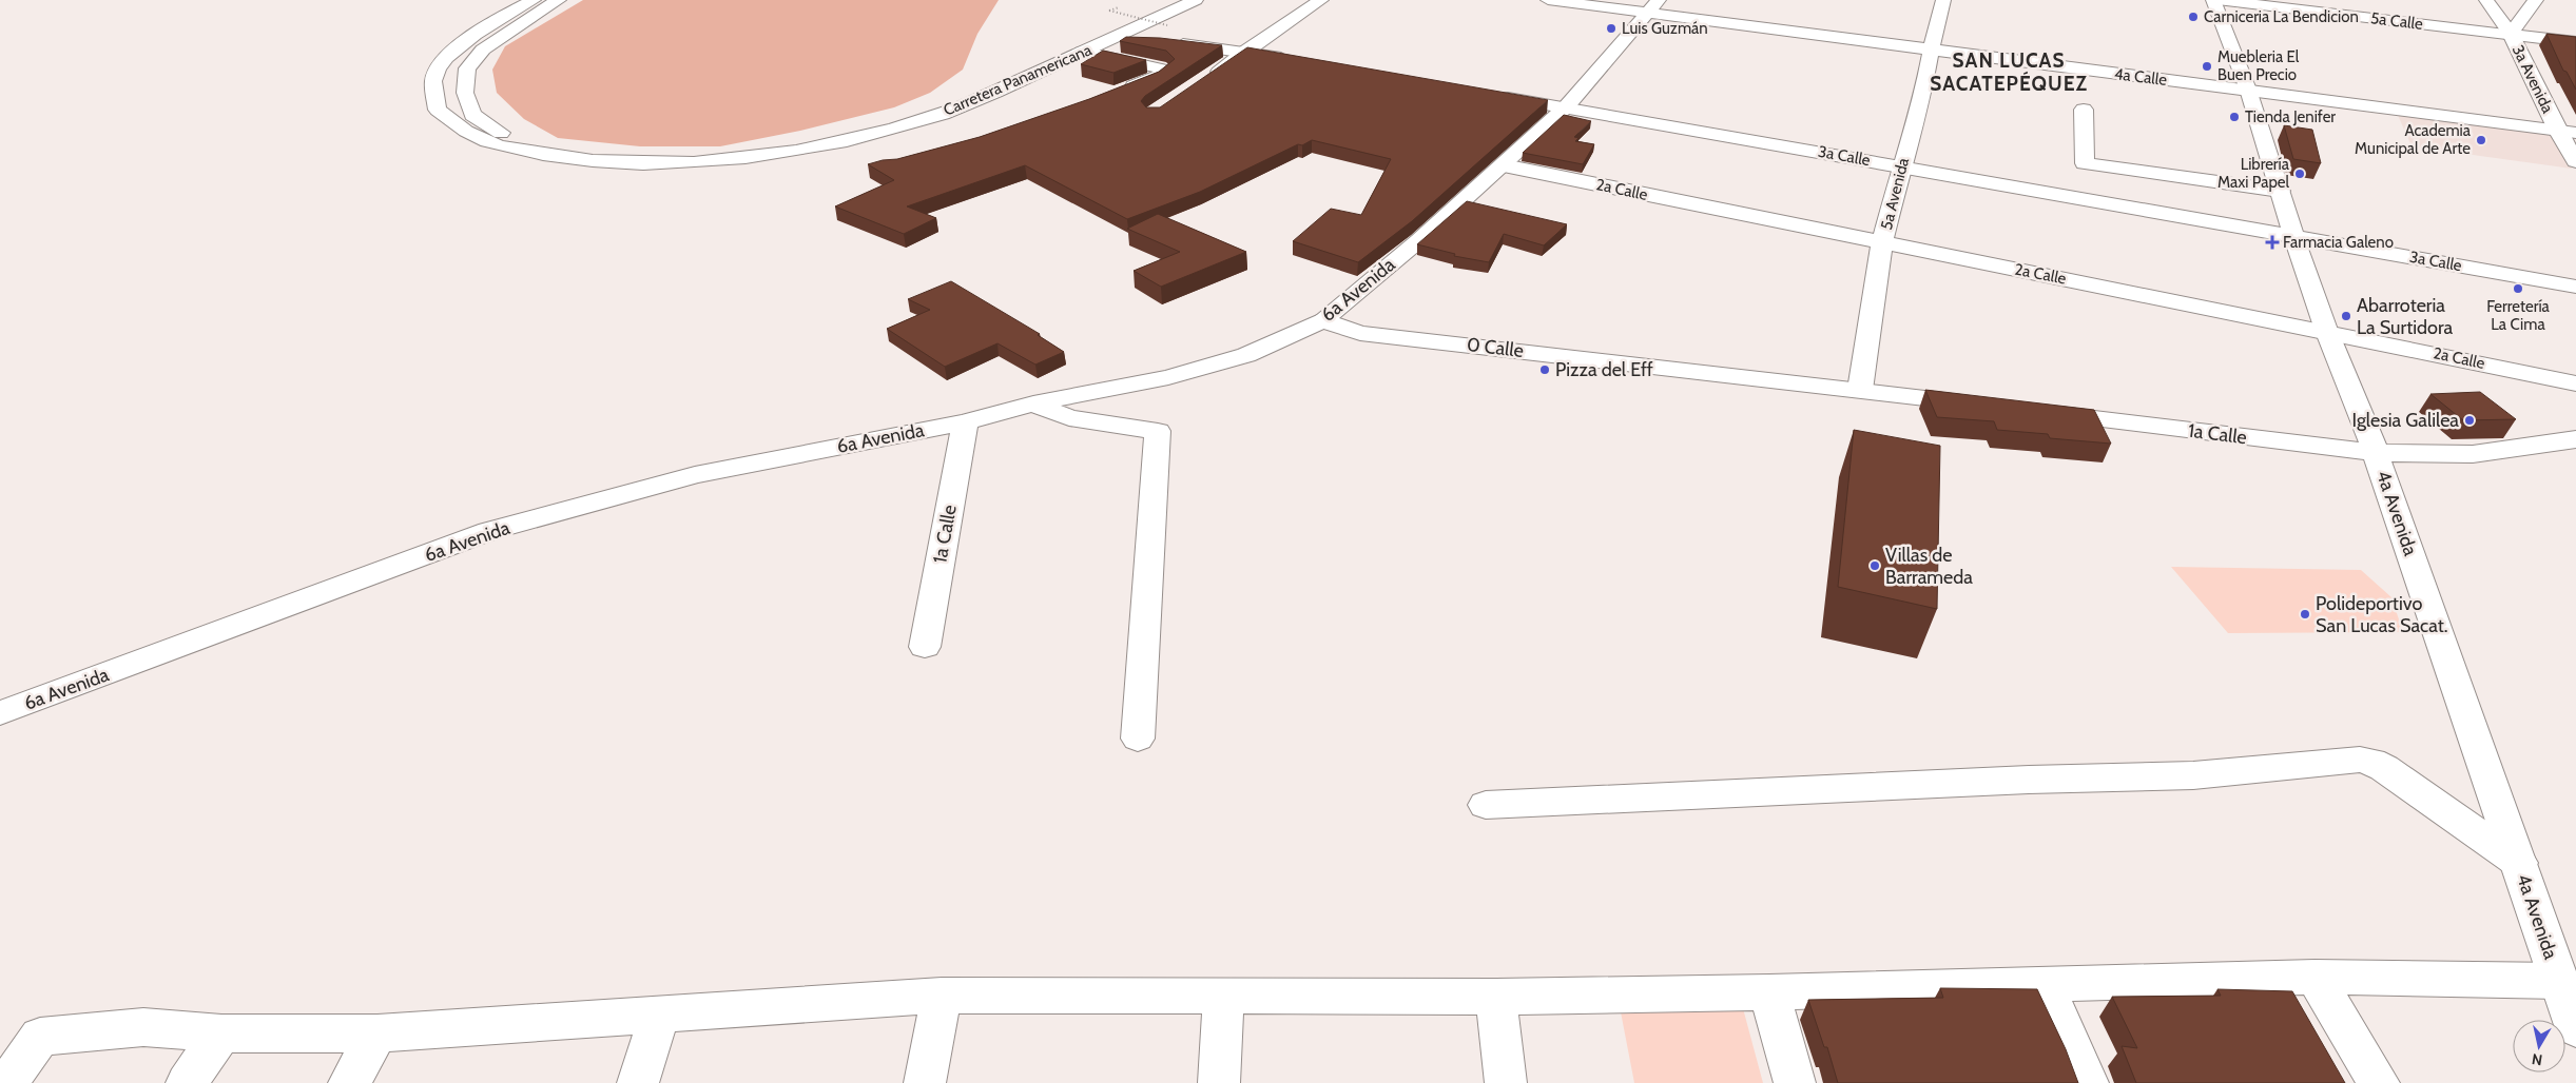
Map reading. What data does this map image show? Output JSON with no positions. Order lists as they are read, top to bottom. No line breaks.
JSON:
{"streets":{"main road":["5a Calle","4a Calle","3a Avenida","Carretera Panamericana","3a Calle","2a Calle","5a Avenida","6a Avenida","0 Calle","1a Calle","4a Avenida"]},"crossings":[["5a Calle","3a Avenida"],["4a Calle","3a Avenida"],["4a Calle","5a Avenida"],["4a Calle","6a Avenida"],["4a Calle","4a Avenida"],["3a Calle","5a Avenida"],["3a Calle","6a Avenida"],["3a Calle","4a Avenida"],["2a Calle","5a Avenida"],["2a Calle","6a Avenida"],["2a Calle","4a Avenida"],["5a Avenida","0 Calle"],["6a Avenida","0 Calle"],["6a Avenida","1a Calle"],["1a Calle","4a Avenida"]],"districts":["SAN LUCAS SACATEPÉQUEZ"],"places":{"other":["Carniceria La Bendicion","Luis Guzmán","Muebleria El Buen Precio","Tienda Jenifer","Academia Municipal de Arte","Librería Maxi Papel","Ferretería La Cima","Abarroteria La Surtidora","Pizza del Eff","Iglesia Galilea","Villas de Barrameda","Polideportivo San Lucas Sacat."],"health":["Farmacia Galeno"]},"north":"bottom"}
